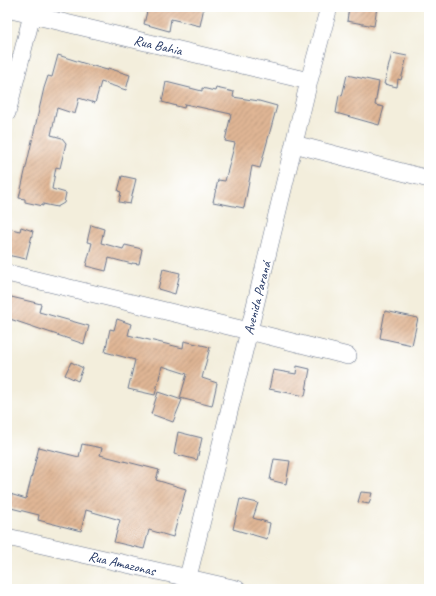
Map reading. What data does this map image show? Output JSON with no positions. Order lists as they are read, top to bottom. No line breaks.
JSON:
{"streets":{"street":["Rua Bahia","Avenida Paraná","Rua Amazonas"]},"crossings":[["Rua Bahia","Avenida Paraná"],["Avenida Paraná","Rua Amazonas"]]}
